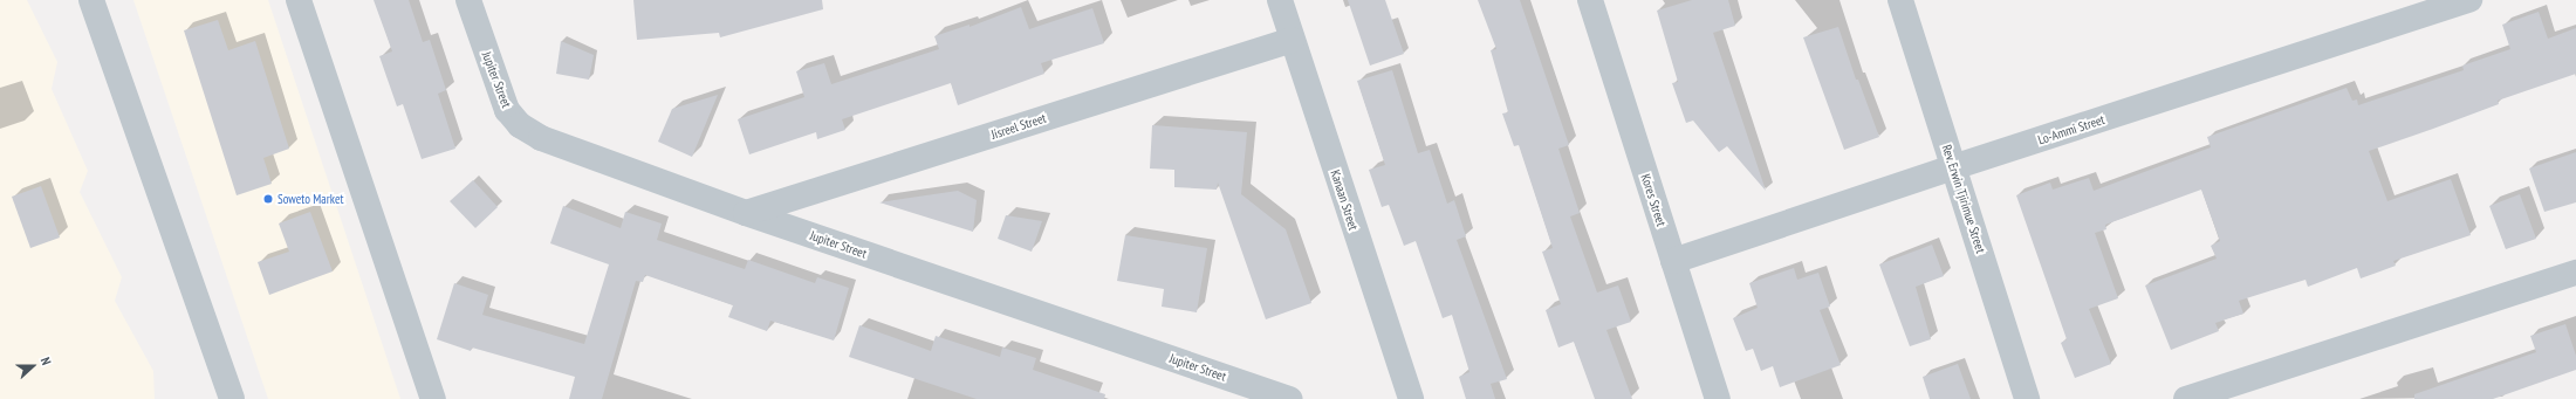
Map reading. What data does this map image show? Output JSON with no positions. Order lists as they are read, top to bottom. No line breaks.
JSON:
{"streets":{"street":["Jupiter Street","Jisreel Street","Lo-Ammi Street","Rev. Erwin Tjirimue Street","Kanaan Street","Kores Street"]},"crossings":[["Jupiter Street","Jisreel Street"],["Jisreel Street","Kanaan Street"],["Lo-Ammi Street","Rev. Erwin Tjirimue Street"],["Lo-Ammi Street","Kores Street"]],"places":["Soweto Market"],"north":"right"}
